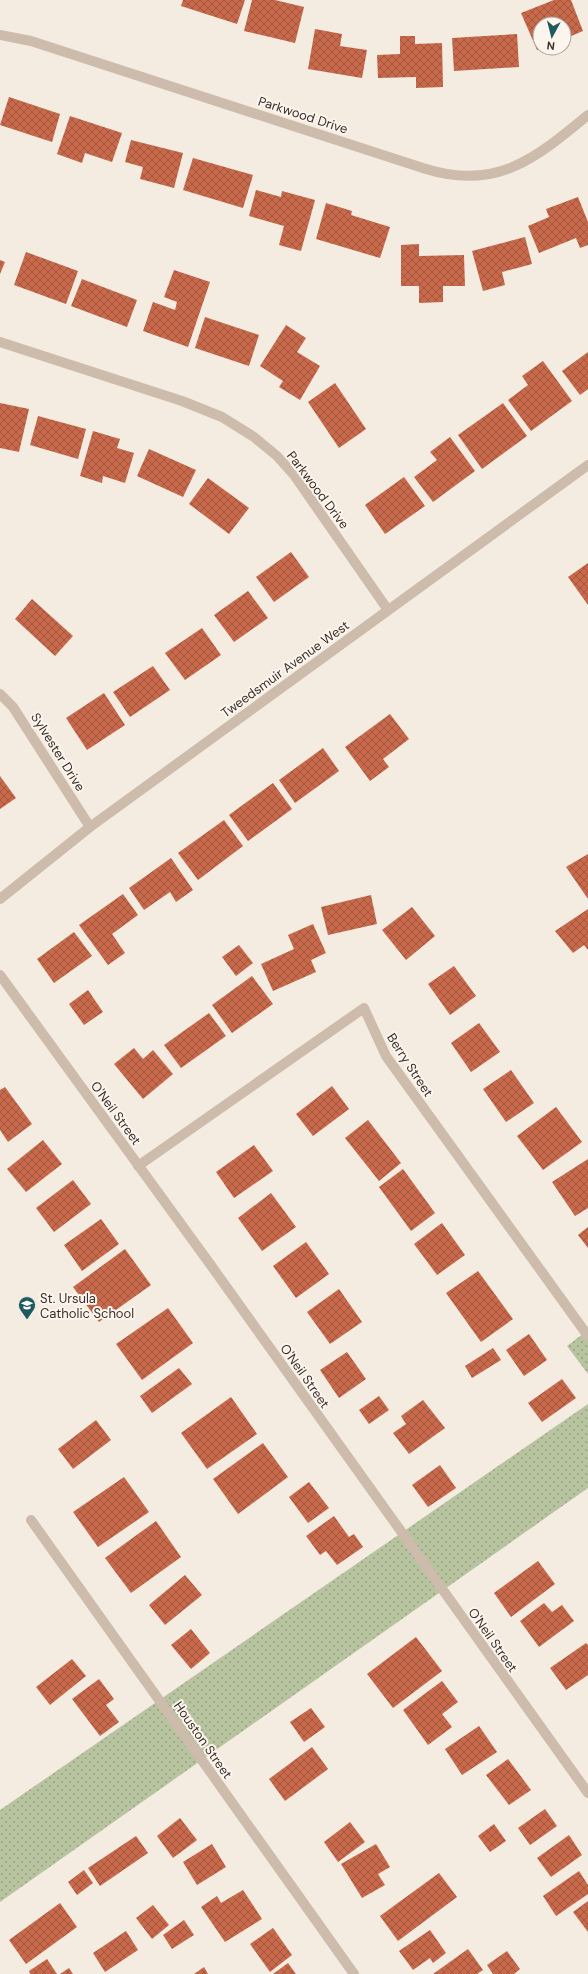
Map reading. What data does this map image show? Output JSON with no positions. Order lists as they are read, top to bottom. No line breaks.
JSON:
{"streets":{"street":["Parkwood Drive","Tweedsmuir Avenue West","Sylvester Drive","Berry Street","O'Neil Street","Houston Street"]},"crossings":[["Parkwood Drive","Tweedsmuir Avenue West"],["Tweedsmuir Avenue West","Sylvester Drive"],["Berry Street","O'Neil Street"]],"places":{"school or university":["St. Ursula Catholic School"]},"north":"bottom"}
